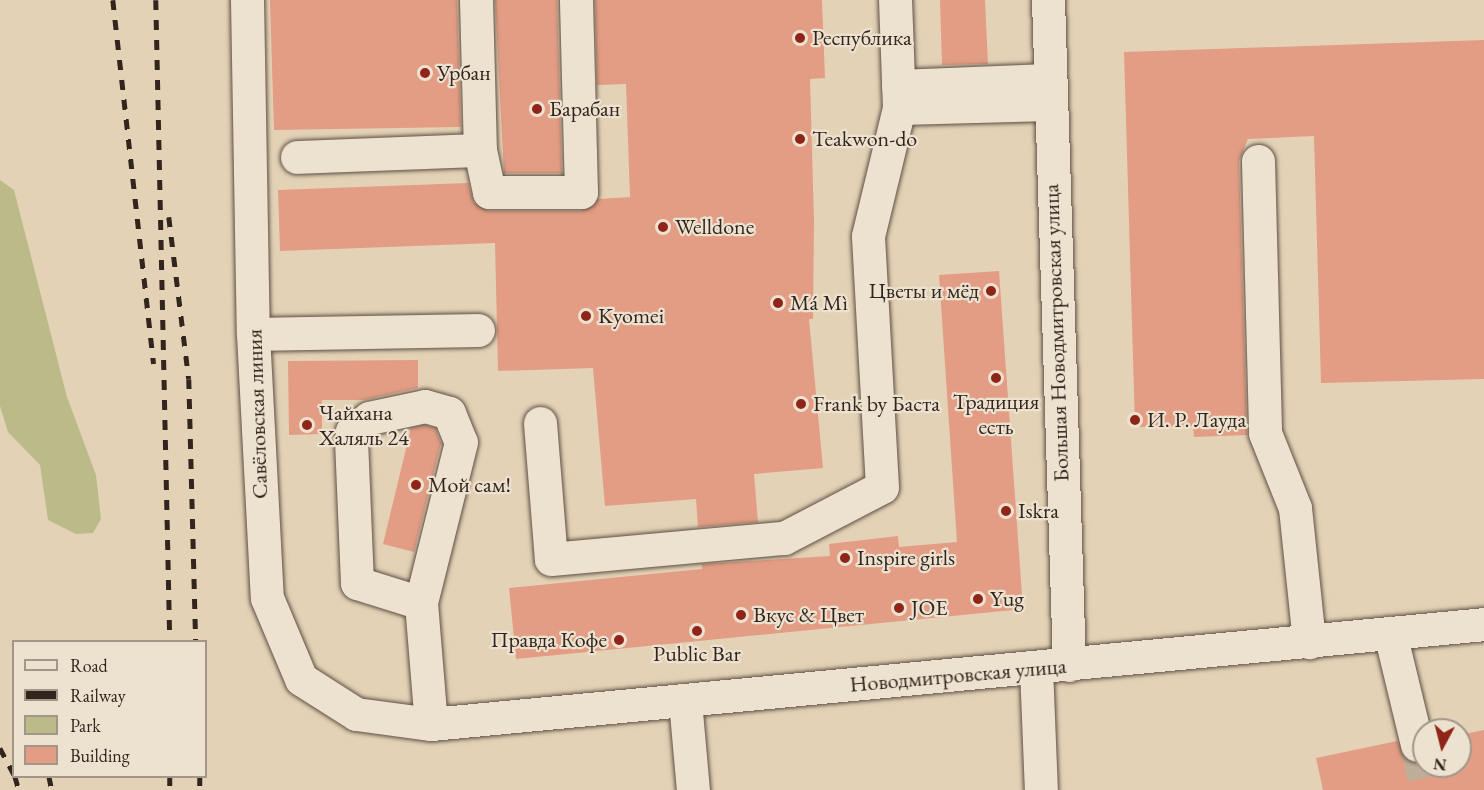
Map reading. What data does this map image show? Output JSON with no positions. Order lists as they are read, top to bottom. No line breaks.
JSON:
{"streets":{"street":["Большая Новодмитровская улица","Савёловская линия","Новодмитровская улица"]},"crossings":[["Большая Новодмитровская улица","Новодмитровская улица"],["Савёловская линия","Новодмитровская улица"]],"places":["Республика","Урбан","Барабан","Teakwon-do","Welldone","Цветы и мёд","Má Mì","Kyomei","Традиция есть","Frank by Баста","И. Р. Лауда","Чайхана Халяль 24","Мой сам!","Iskra","Inspire girls","Yug","JOE","Вкус & Цвет","Public Bar","Правда Кофе"],"legend":["Road","Railway","Park","Building"],"north":"bottom"}
